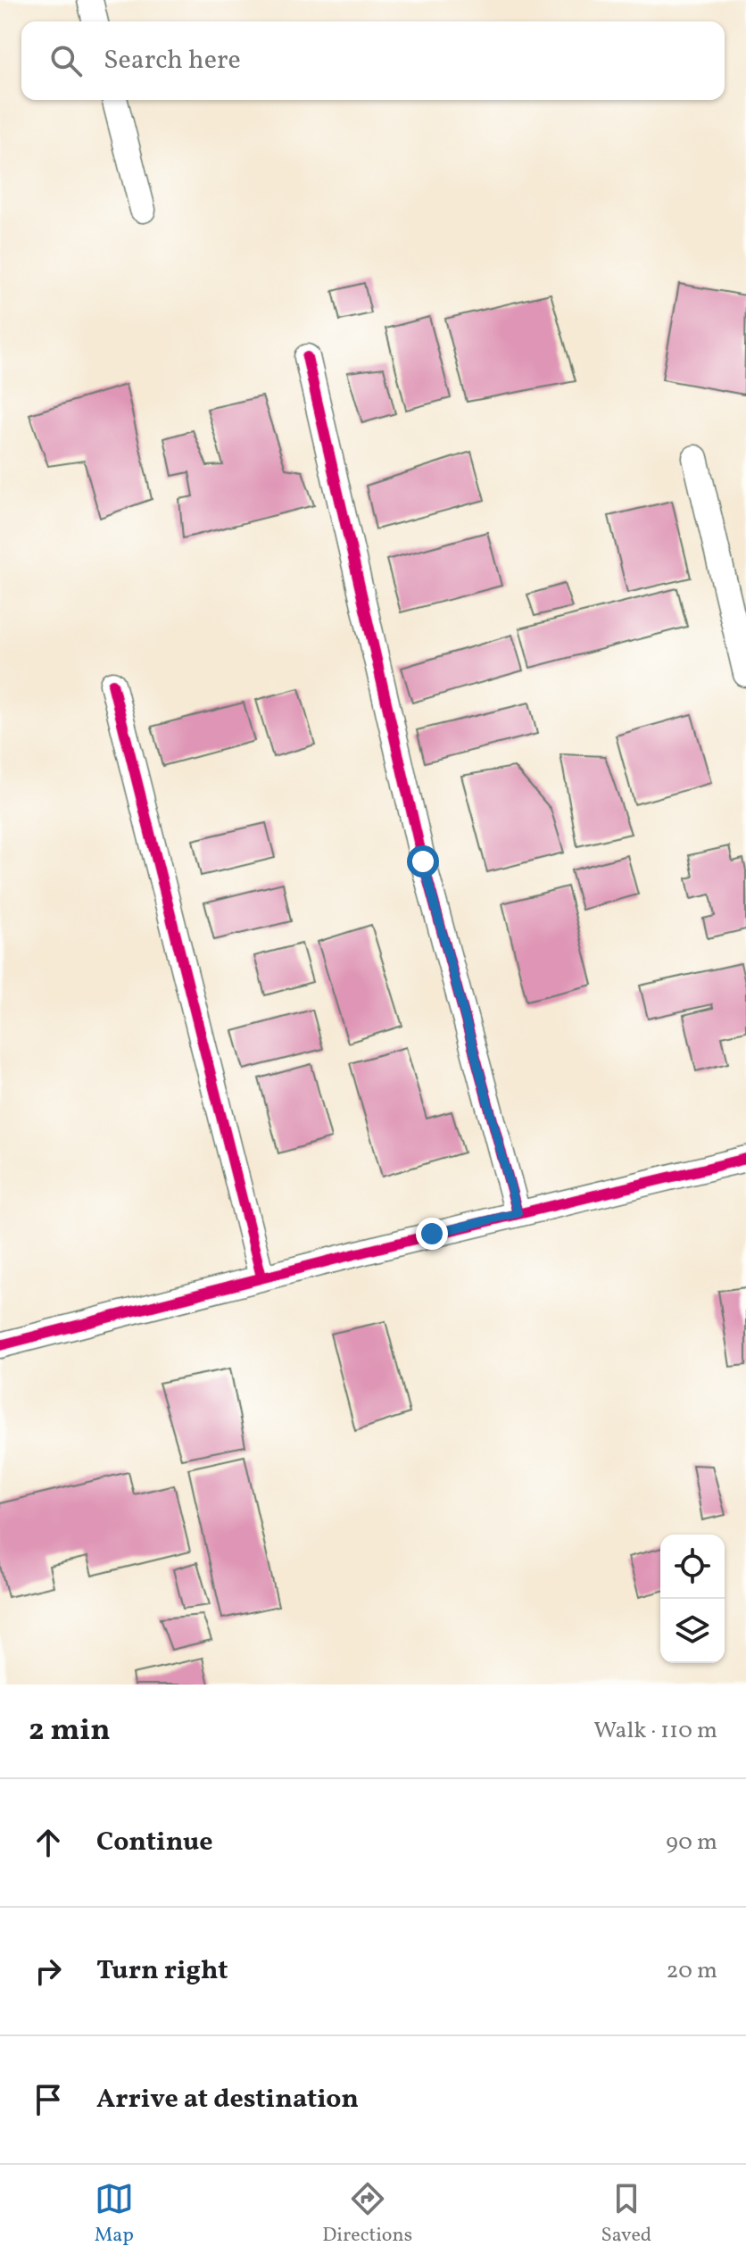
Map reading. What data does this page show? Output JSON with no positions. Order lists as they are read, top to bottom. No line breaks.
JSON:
{"page":{"search":"Search here","heading":["2 min","Walk · 110 m"],"list":[["Continue","90 m"],["Turn right","20 m"],"Arrive at destination"],"nav":["Map","Directions","Saved"]}}
